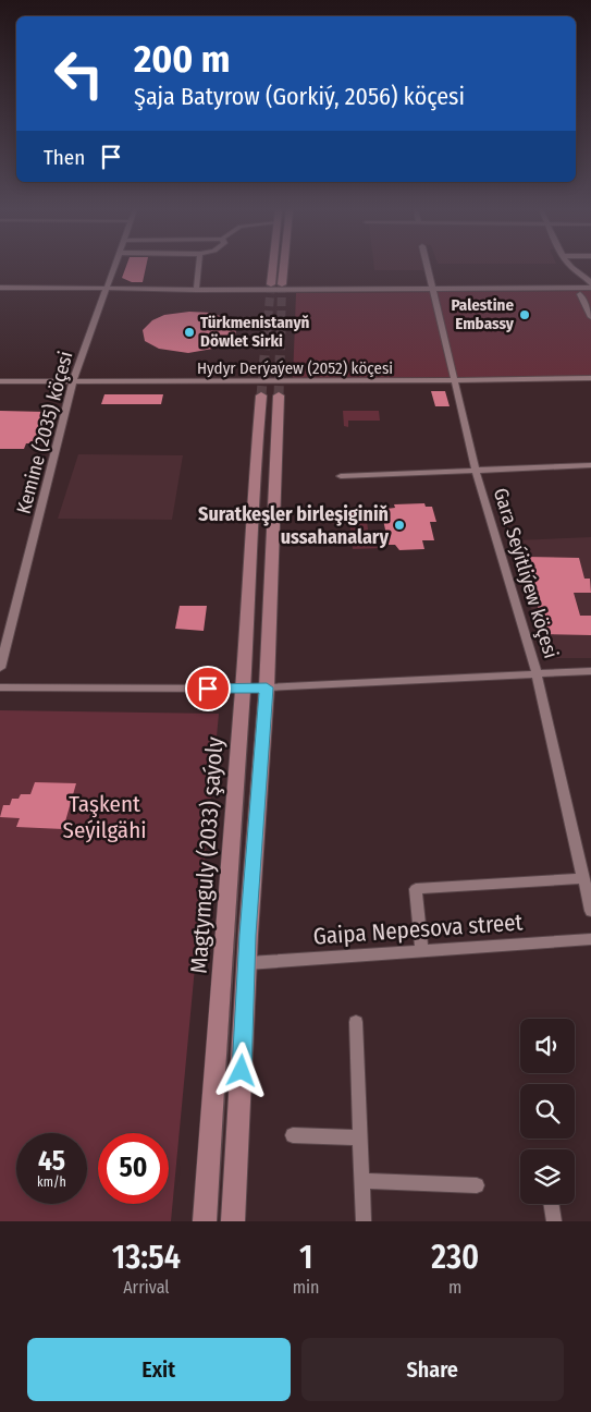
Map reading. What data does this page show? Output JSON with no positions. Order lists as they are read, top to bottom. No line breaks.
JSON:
{"streets":{"main road":["Magtymguly (2033) şaýoly"],"street":["Hydyr Derýaýew (2052) köçesi","Kemine (2035) köçesi","Gara Seýitliýew köçesi","Gaipa Nepesova street"]},"crossings":[["Hydyr Derýaýew (2052) köçesi","Kemine (2035) köçesi"],["Hydyr Derýaýew (2052) köçesi","Gara Seýitliýew köçesi"]],"parks":["Taşkent Seýilgähi"],"places":["Palestine Embassy","Türkmenistanyň Döwlet Sirki","Suratkeşler birleşiginiň ussahanalary"],"page":{"turn":["200 m","Şaja Batyrow (Gorkiý, 2056) köçesi"],"then":"Then","speed":"45 km/h","limit":"50","eta":["13:54","Arrival","1","min","230","m"],"buttons":["Exit","Share"]}}
